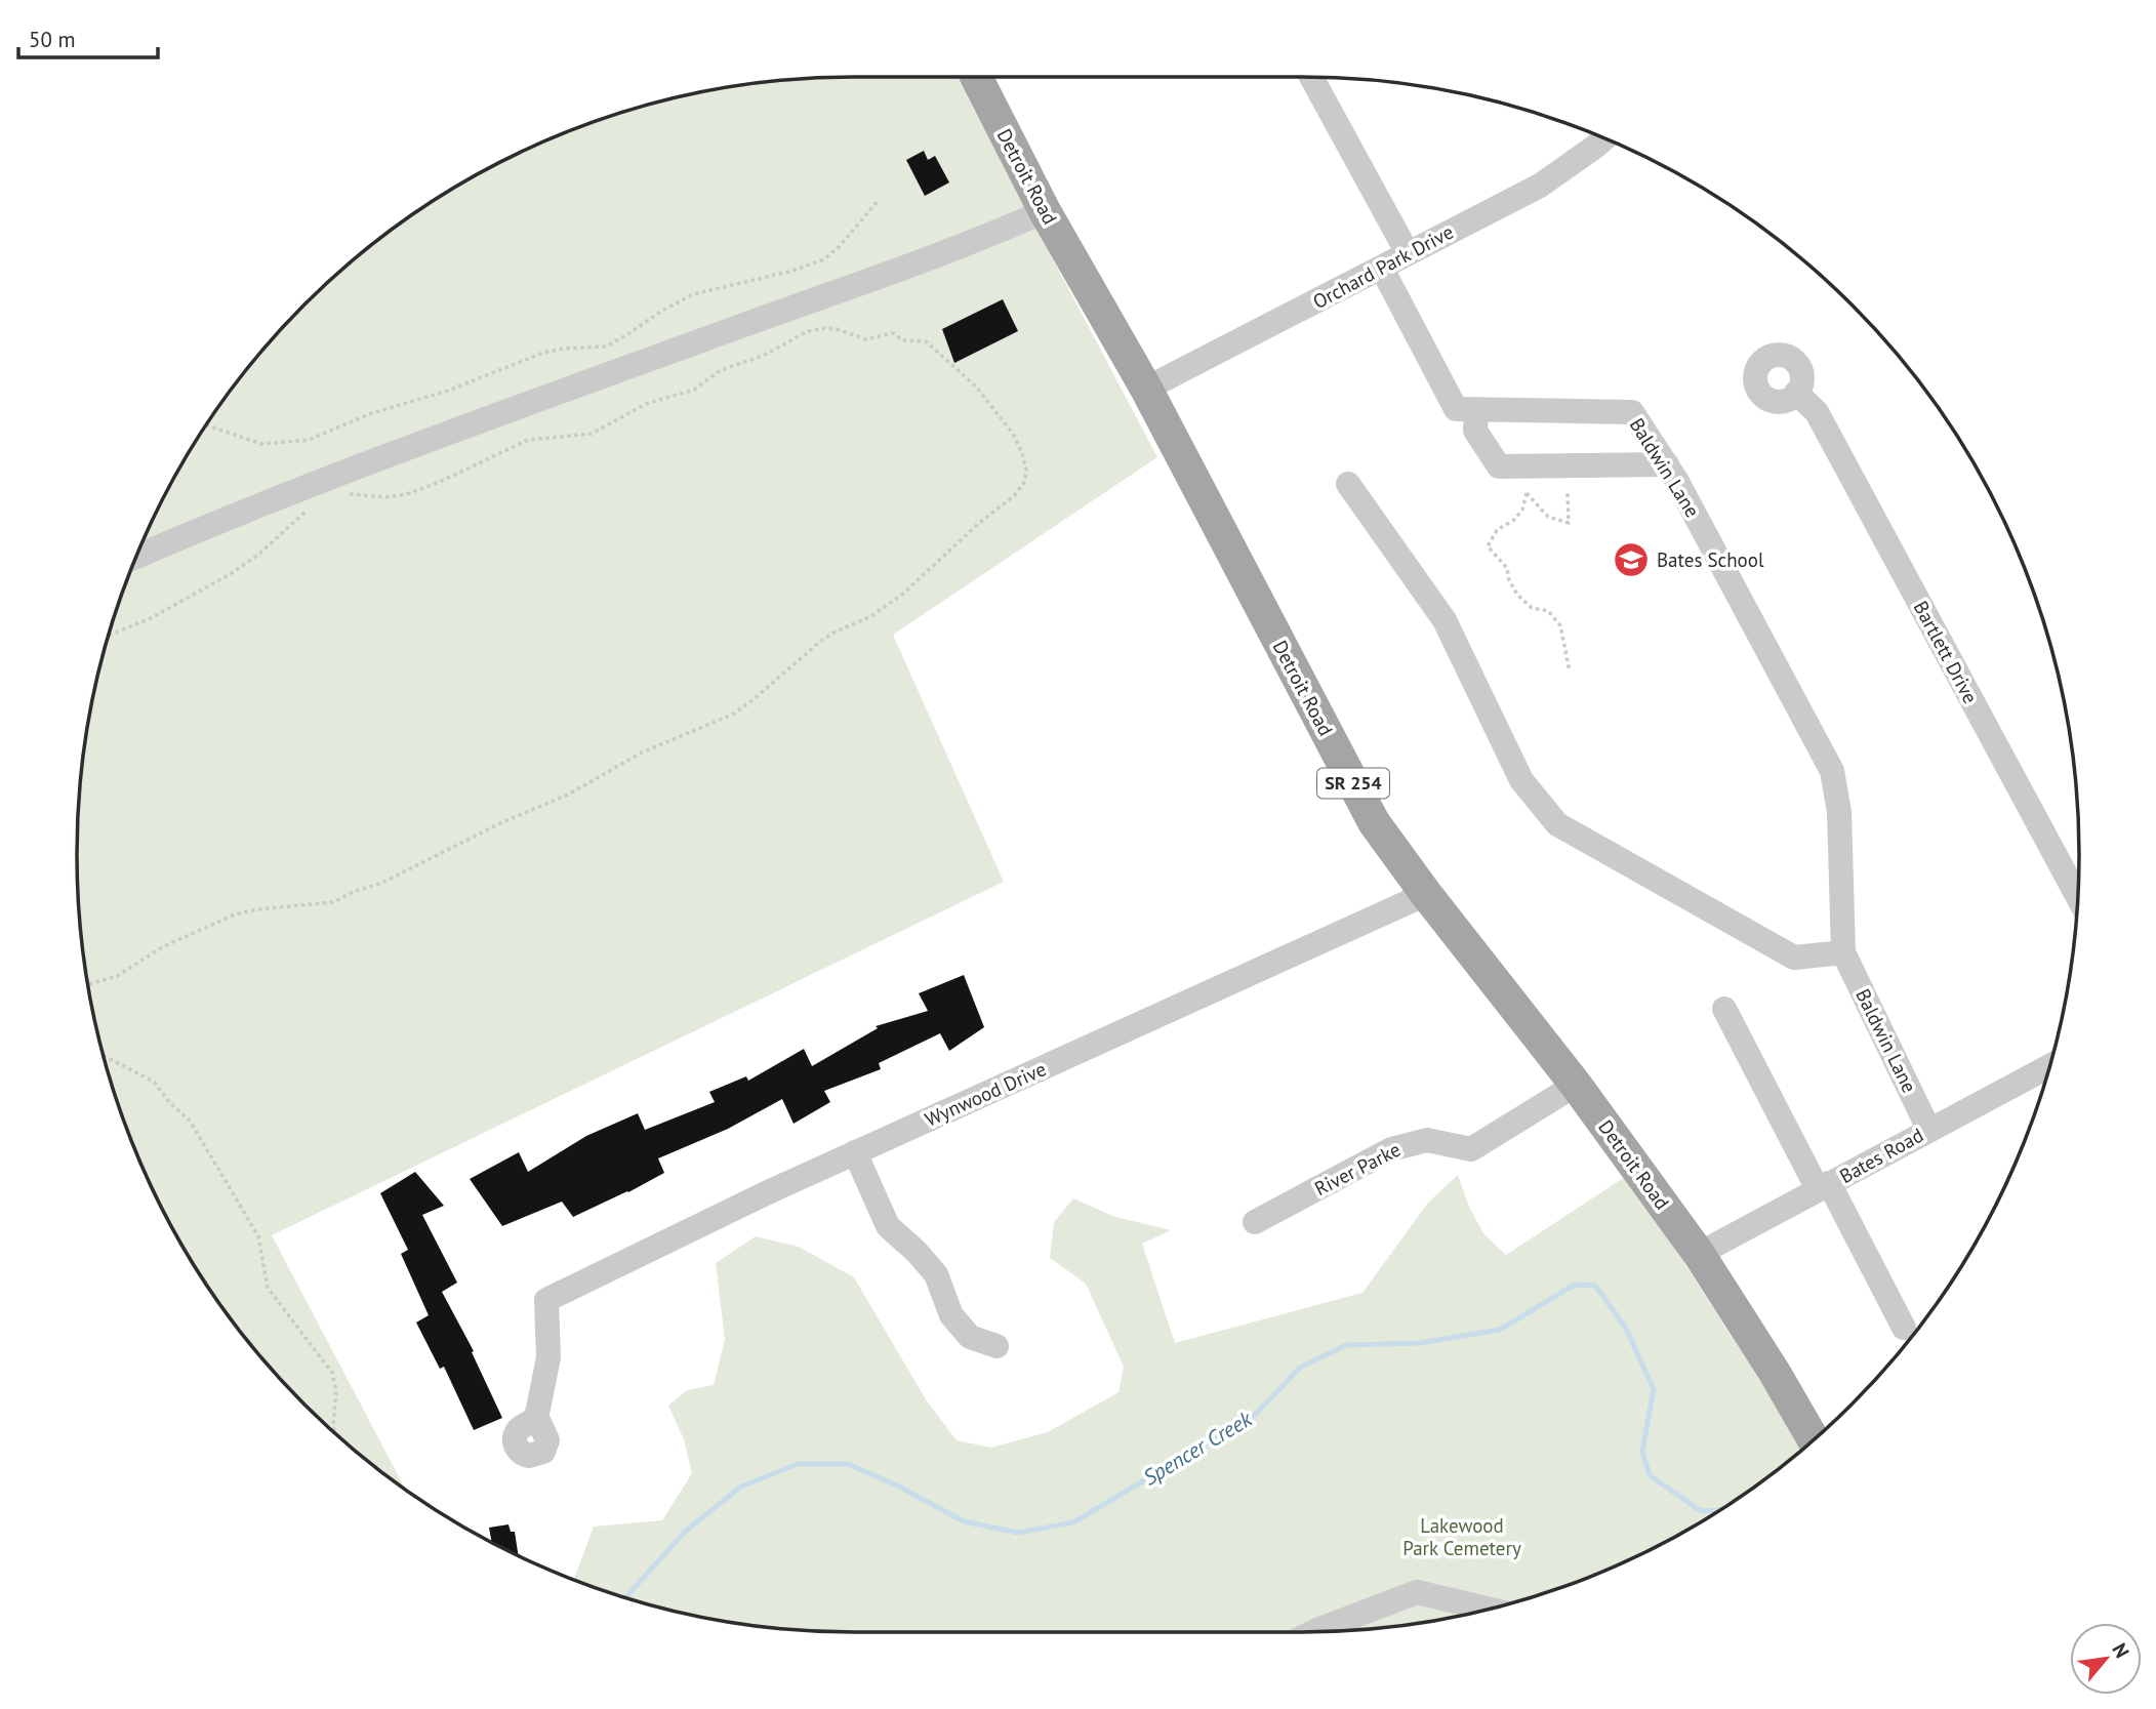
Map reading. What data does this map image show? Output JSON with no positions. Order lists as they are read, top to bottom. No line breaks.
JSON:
{"streets":{"main road":["Detroit Road","SR 254"],"street":["Orchard Park Drive","Baldwin Lane","Bartlett Drive","Wynwood Drive","Bates Road","River Parke"]},"crossings":[["Detroit Road","Orchard Park Drive"],["Detroit Road","Wynwood Drive"],["Detroit Road","Bates Road"],["Detroit Road","River Parke"],["Orchard Park Drive","Baldwin Lane"],["Baldwin Lane","Bates Road"]],"water":["Spencer Creek"],"parks":["Lakewood Park Cemetery"],"places":{"school or university":["Bates School"]},"scale_bar":"50 m","north":"top right"}
